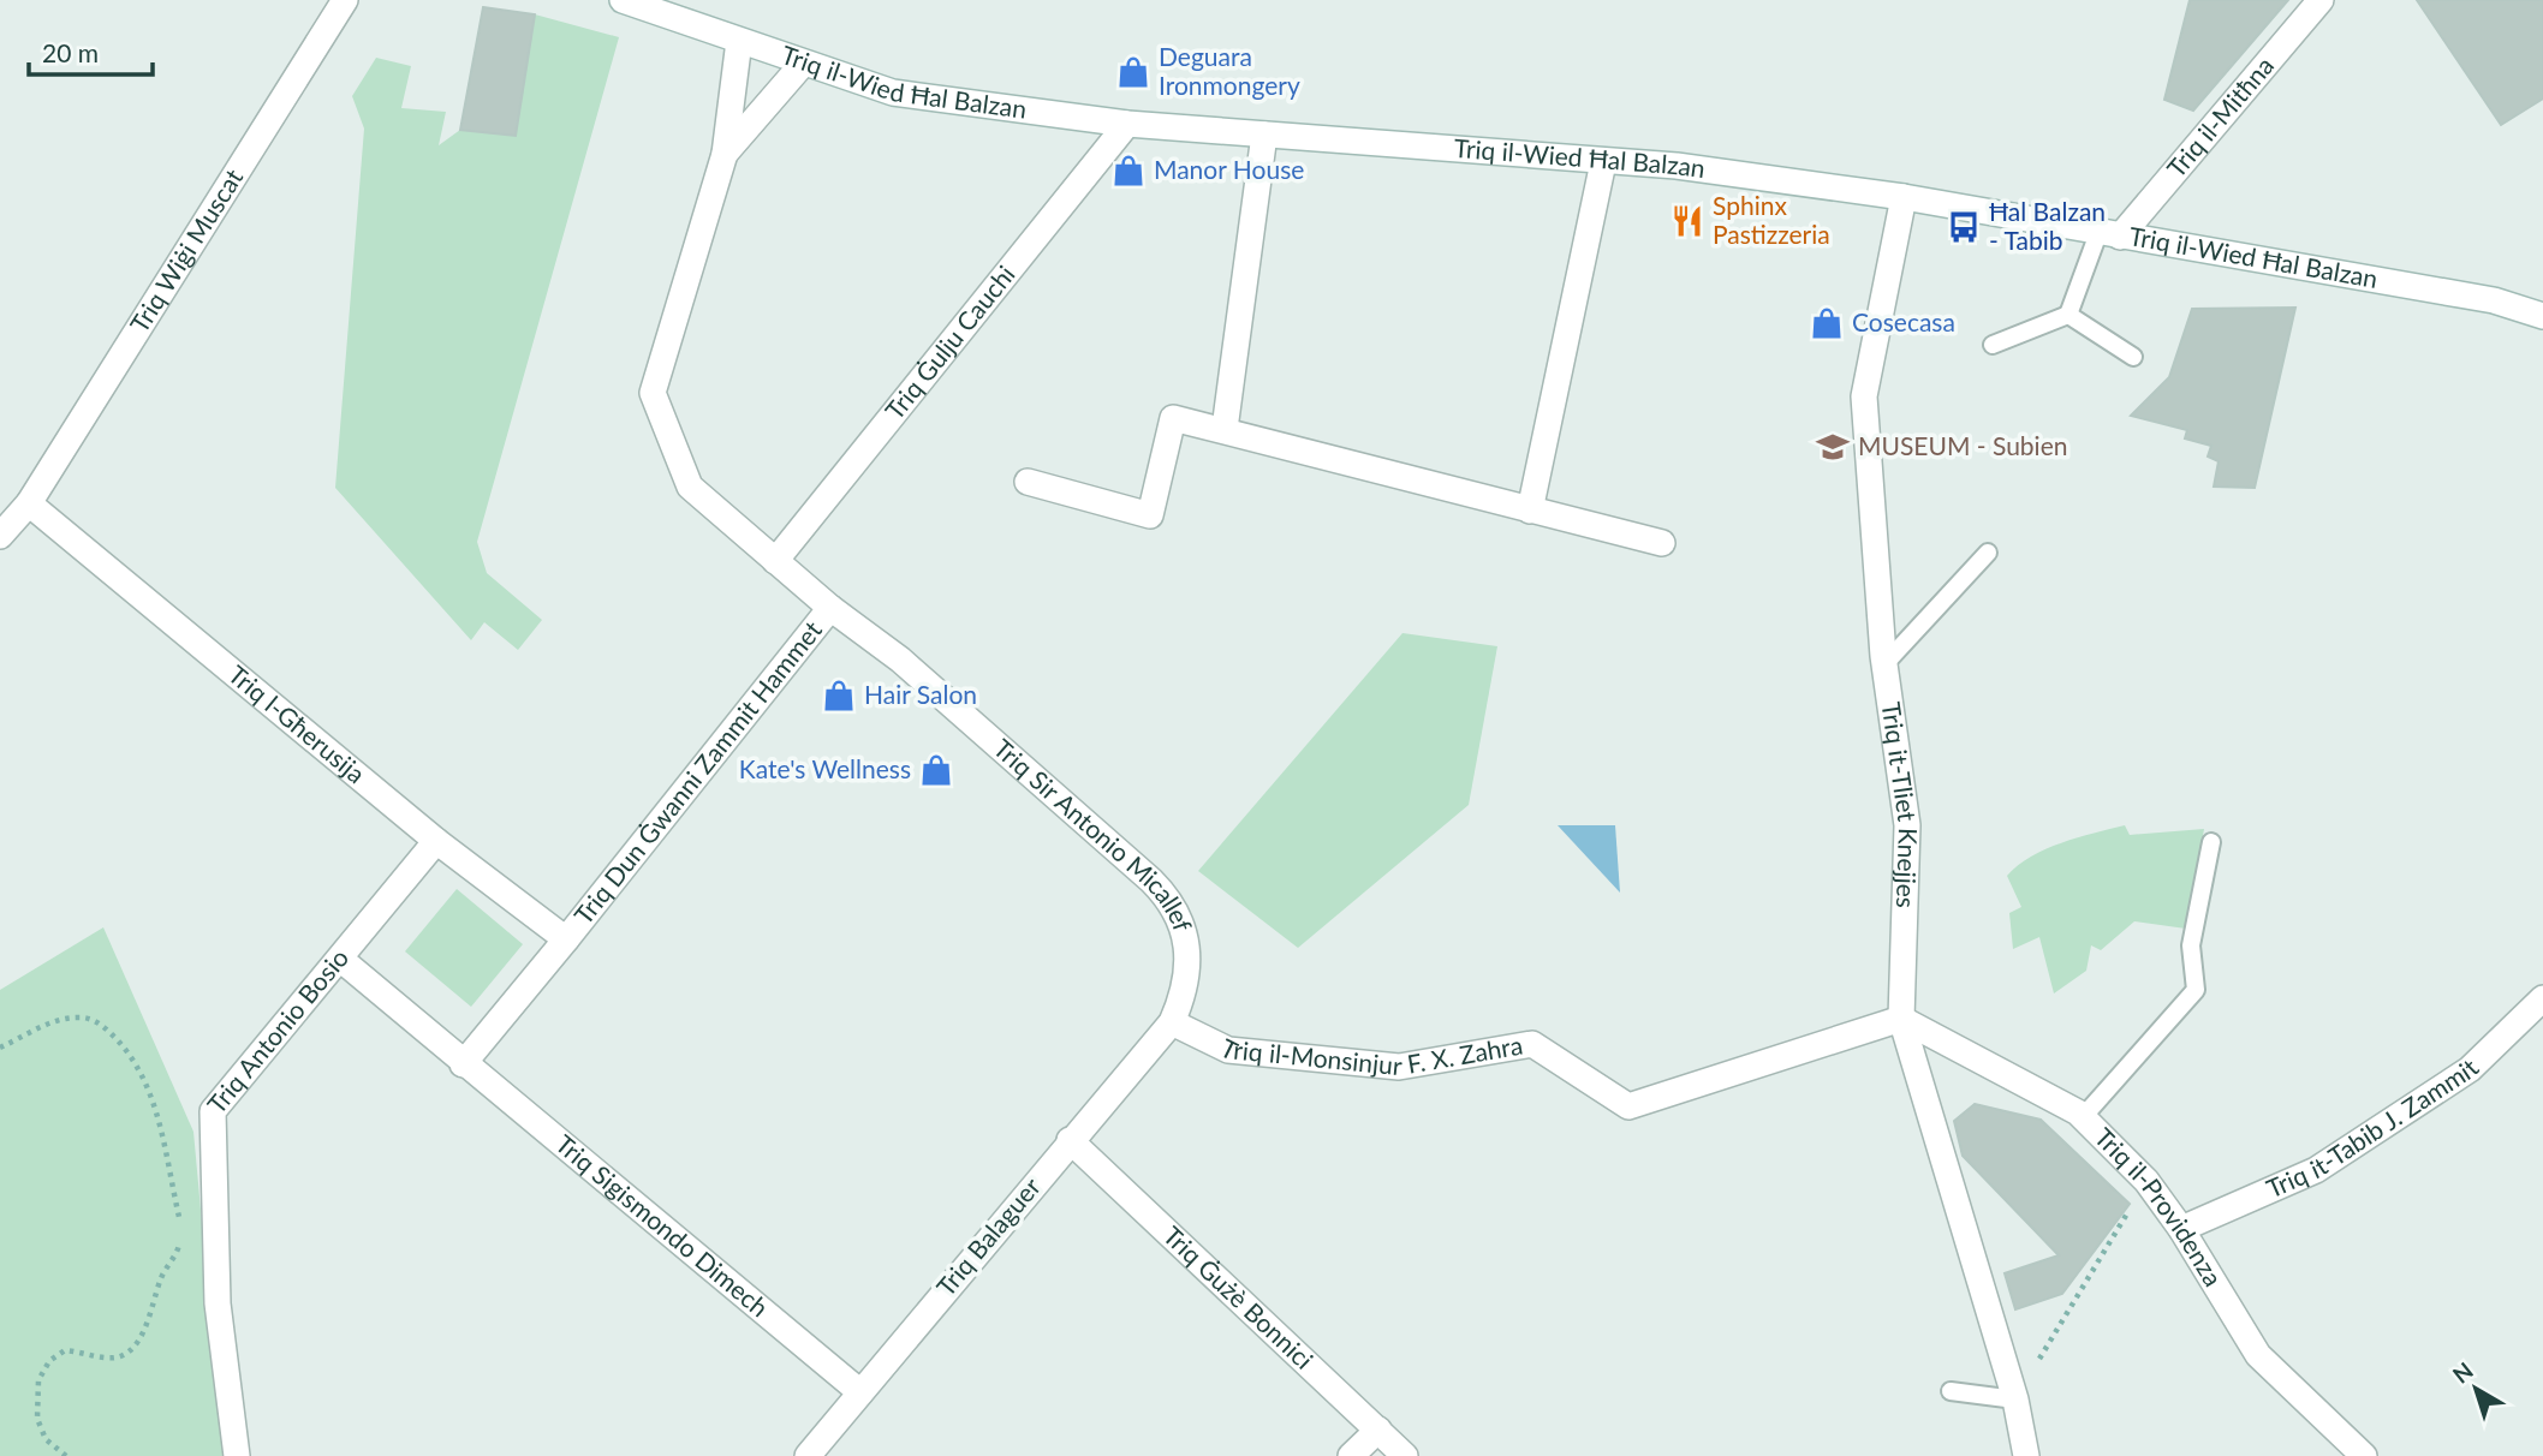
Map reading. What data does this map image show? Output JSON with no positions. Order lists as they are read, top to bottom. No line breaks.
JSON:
{"streets":{"street":["Triq il-Wied Ħal Balzan","Triq il-Mitħna","Triq Wiġi Muscat","Triq Ġulju Cauchi","Triq l-Għerusija","Triq Dun Ġwanni Zammit Hammet","Triq it-Tliet Knejjes","Triq Sir Antonio Micallef","Triq Antonio Bosio","Triq il-Monsinjur F. X. Zahra","Triq it-Tabib J. Zammit","Triq il-Providenza","Triq Sigismondo Dimech","Triq Balaguer","Triq Ġużè Bonnici"]},"crossings":[["Triq il-Wied Ħal Balzan","Triq il-Mitħna"],["Triq il-Wied Ħal Balzan","Triq Ġulju Cauchi"],["Triq il-Wied Ħal Balzan","Triq it-Tliet Knejjes"],["Triq il-Wied Ħal Balzan","Triq Sir Antonio Micallef"],["Triq Wiġi Muscat","Triq l-Għerusija"],["Triq Ġulju Cauchi","Triq Sir Antonio Micallef"],["Triq l-Għerusija","Triq Dun Ġwanni Zammit Hammet"],["Triq l-Għerusija","Triq Antonio Bosio"],["Triq Dun Ġwanni Zammit Hammet","Triq Sir Antonio Micallef"],["Triq Dun Ġwanni Zammit Hammet","Triq Sigismondo Dimech"],["Triq it-Tliet Knejjes","Triq il-Monsinjur F. X. Zahra"],["Triq it-Tliet Knejjes","Triq il-Providenza"],["Triq Sir Antonio Micallef","Triq il-Monsinjur F. X. Zahra"],["Triq Sir Antonio Micallef","Triq Balaguer"],["Triq Antonio Bosio","Triq Sigismondo Dimech"],["Triq il-Monsinjur F. X. Zahra","Triq il-Providenza"],["Triq il-Monsinjur F. X. Zahra","Triq Balaguer"],["Triq it-Tabib J. Zammit","Triq il-Providenza"],["Triq Sigismondo Dimech","Triq Balaguer"],["Triq Balaguer","Triq Ġużè Bonnici"]],"places":{"shop":["Deguara Ironmongery","Manor House","Cosecasa","Hair Salon","Kate's Wellness"],"restaurant":["Sphinx Pastizzeria"],"bus stop":["Ħal Balzan - Tabib"],"school or university":["MUSEUM - Subien"]},"scale_bar":"20 m","north":"top left"}
